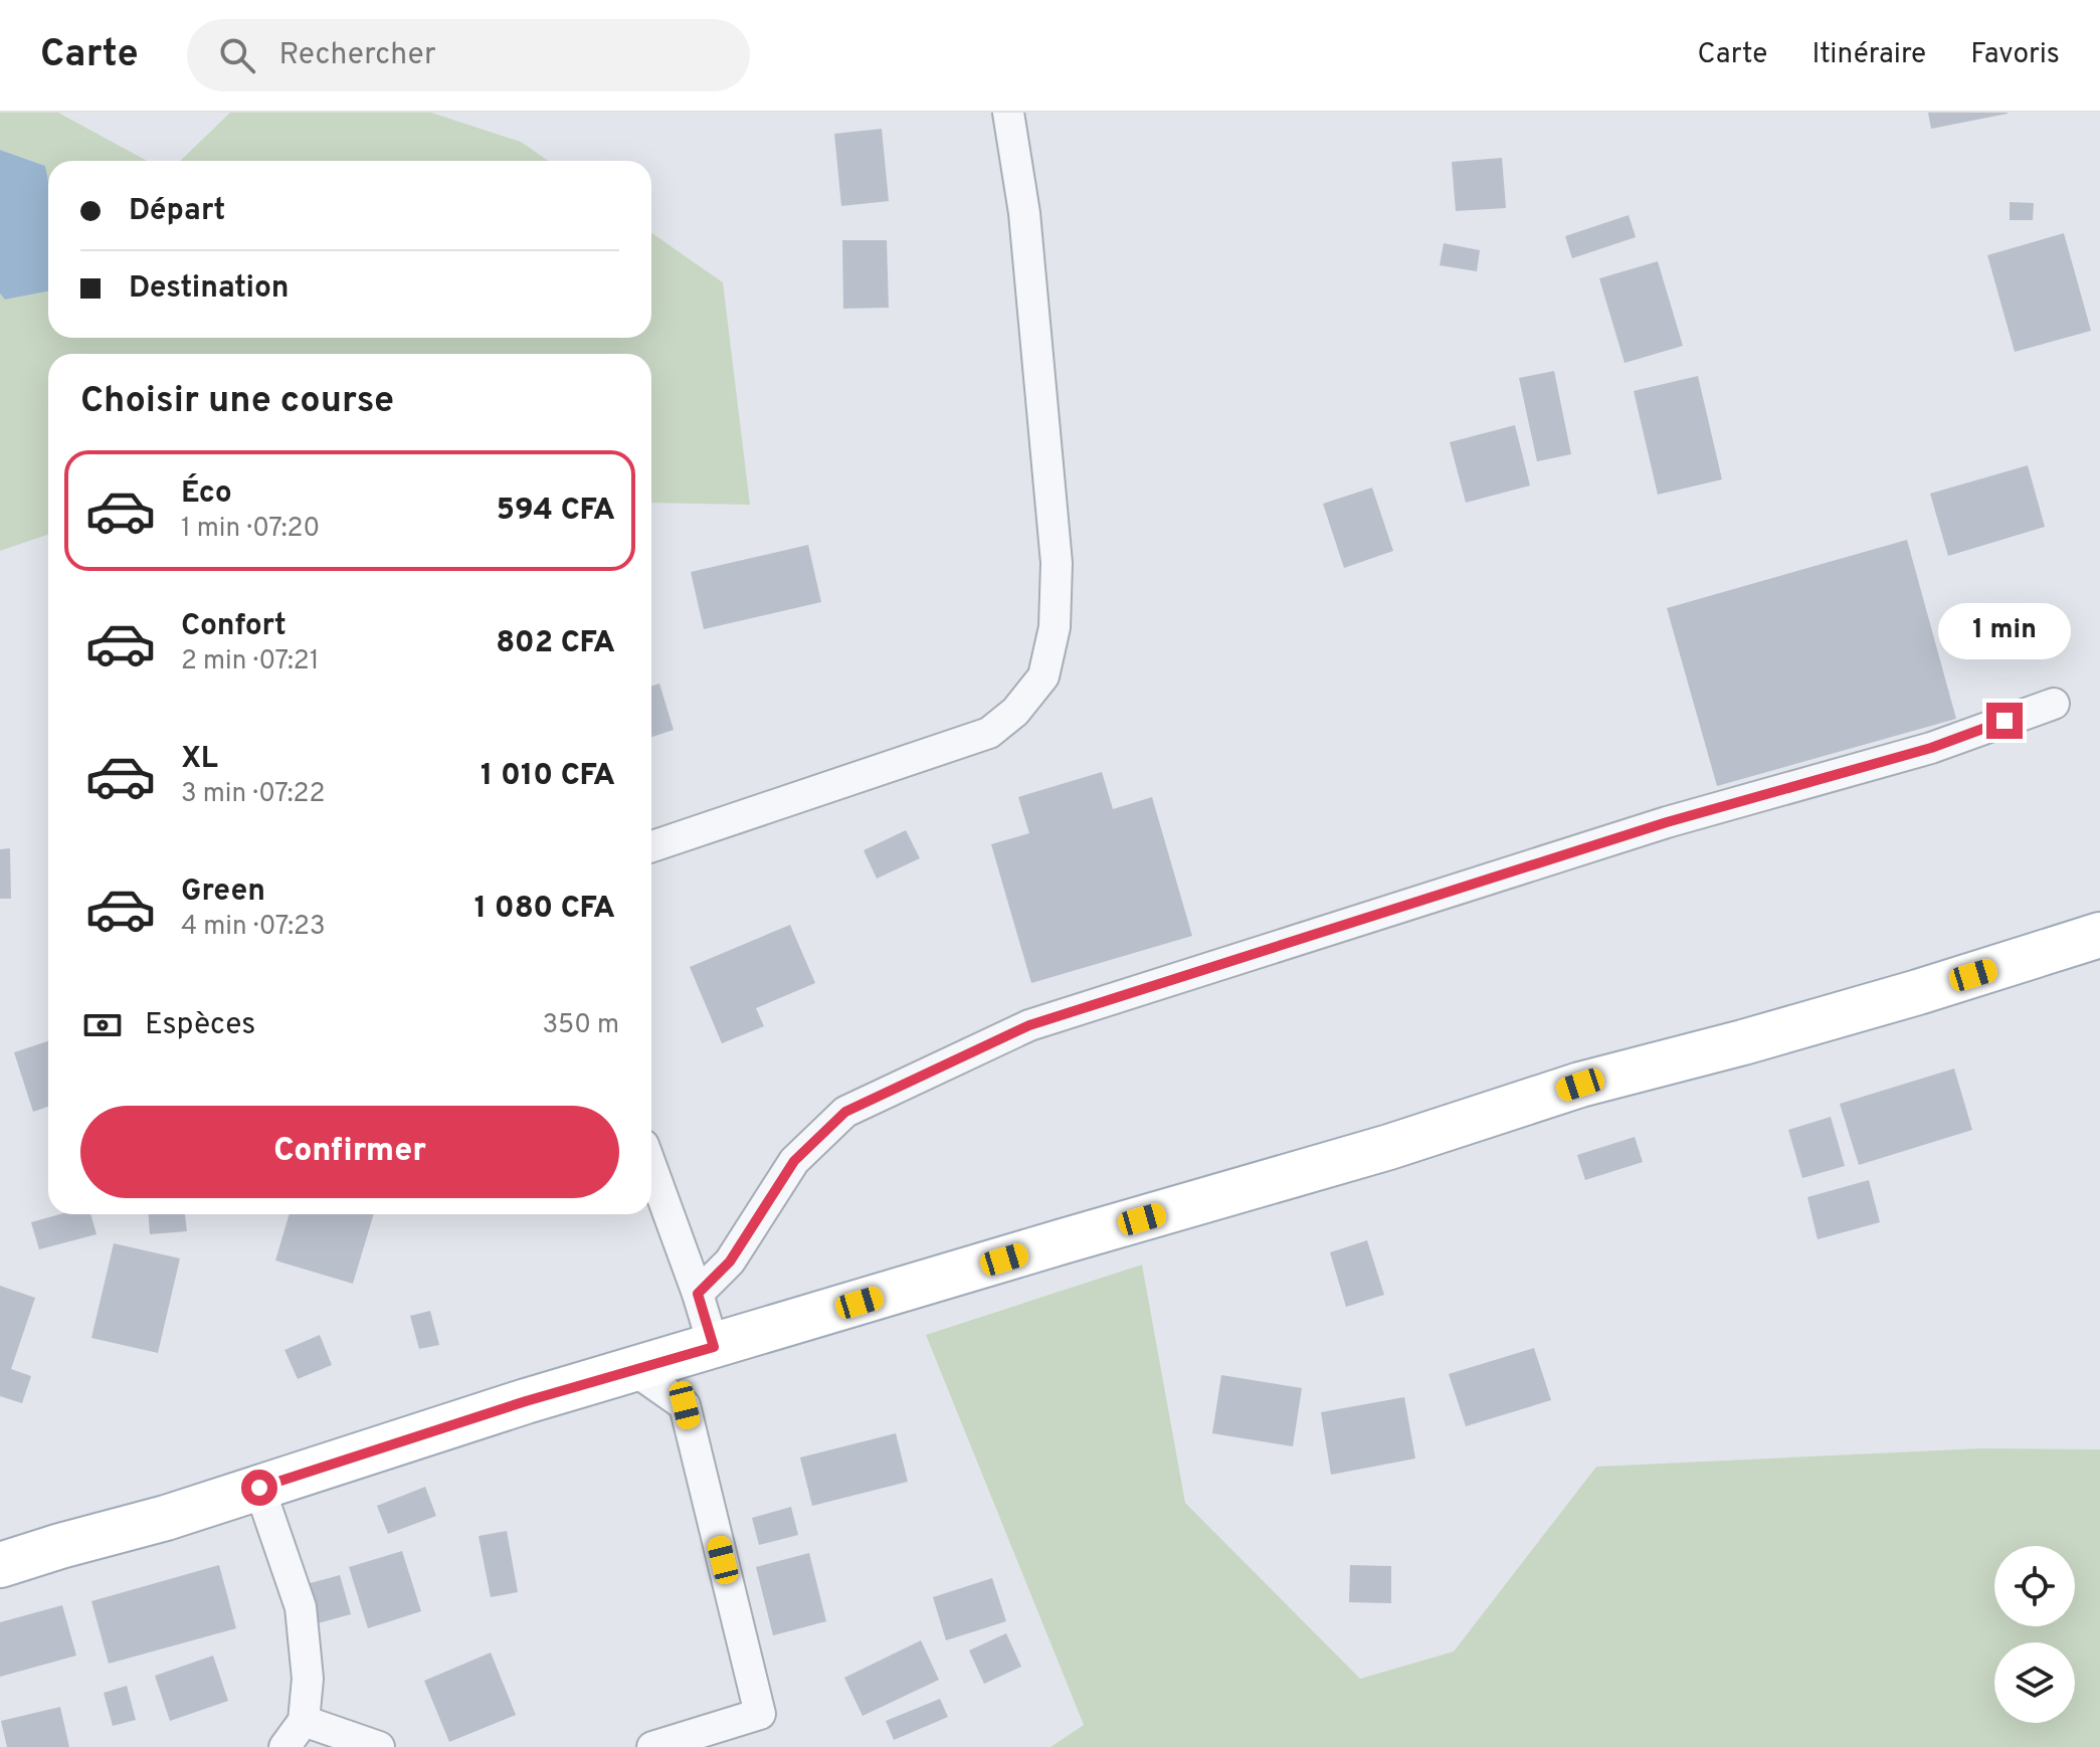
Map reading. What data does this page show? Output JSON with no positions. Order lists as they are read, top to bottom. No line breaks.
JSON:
{"page":{"header":"Carte","search":"Rechercher","nav":["Carte","Itinéraire","Favoris"],"banner":["Départ","Destination"],"heading":"Choisir une course","list":[{"name":"Éco","note":"1 min · 07:20","value":"594 CFA"},{"name":"Confort","note":"2 min · 07:21","value":"802 CFA"},{"name":"XL","note":"3 min · 07:22","value":"1 010 CFA"},{"name":"Green","note":"4 min · 07:23","value":"1 080 CFA"}],"bubble":"1 min","pay":["Espèces","350 m"],"buttons":"Confirmer"}}
